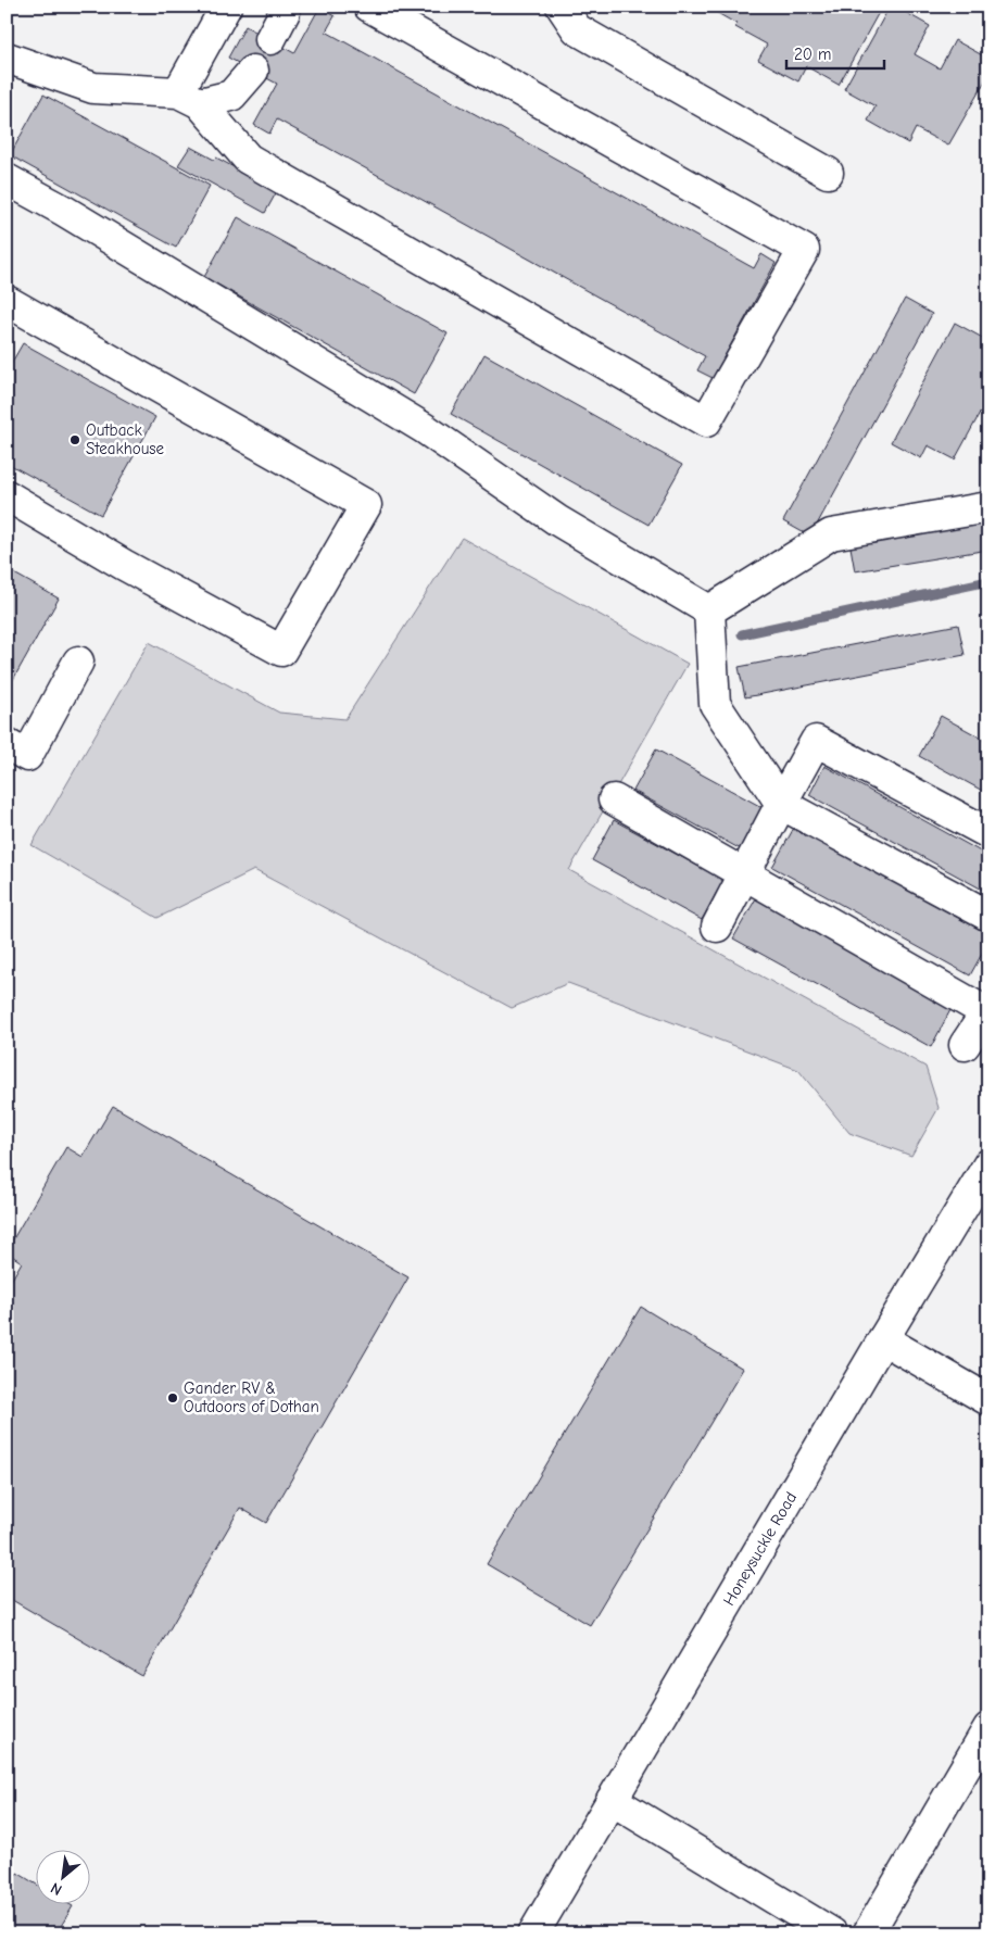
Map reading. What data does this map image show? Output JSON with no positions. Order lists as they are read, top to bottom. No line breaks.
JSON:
{"streets":{"main road":["Honeysuckle Road"]},"places":["Outback Steakhouse","Gander RV & Outdoors of Dothan"],"scale_bar":"20 m","north":"bottom left"}
